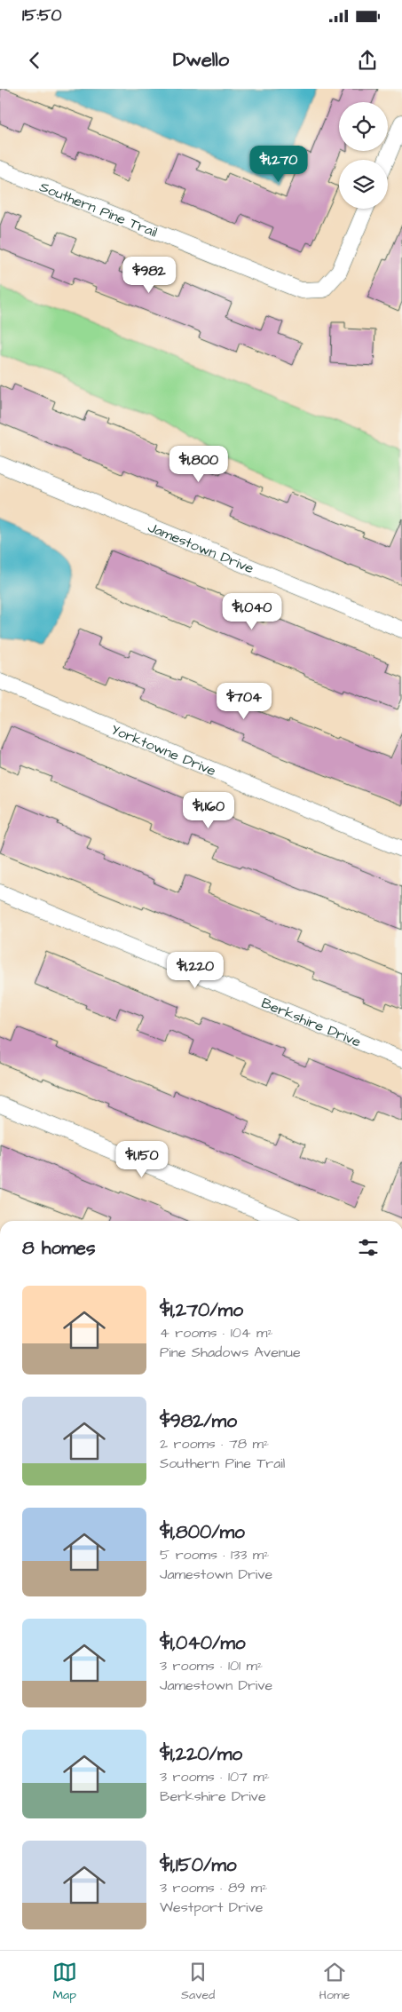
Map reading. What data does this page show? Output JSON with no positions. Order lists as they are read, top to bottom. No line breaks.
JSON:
{"streets":{"street":["Southern Pine Trail","Jamestown Drive","Yorktowne Drive","Berkshire Drive"]},"page":{"status":"15:50","header":"Dwello","price":["$1,270","$982","$1,800","$1,040","$704","$1,160","$1,220","$1,150"],"heading":"8 homes","list":[{"name":"$1,270/mo","note":"4 rooms · 104 m² · Pine Shadows Avenue"},{"name":"$982/mo","note":"2 rooms · 78 m² · Southern Pine Trail"},{"name":"$1,800/mo","note":"5 rooms · 133 m² · Jamestown Drive"},{"name":"$1,040/mo","note":"3 rooms · 101 m² · Jamestown Drive"},{"name":"$1,220/mo","note":"3 rooms · 107 m² · Berkshire Drive"},{"name":"$1,150/mo","note":"3 rooms · 89 m² · Westport Drive"}],"tabs":["Map","Saved","Home"]}}
